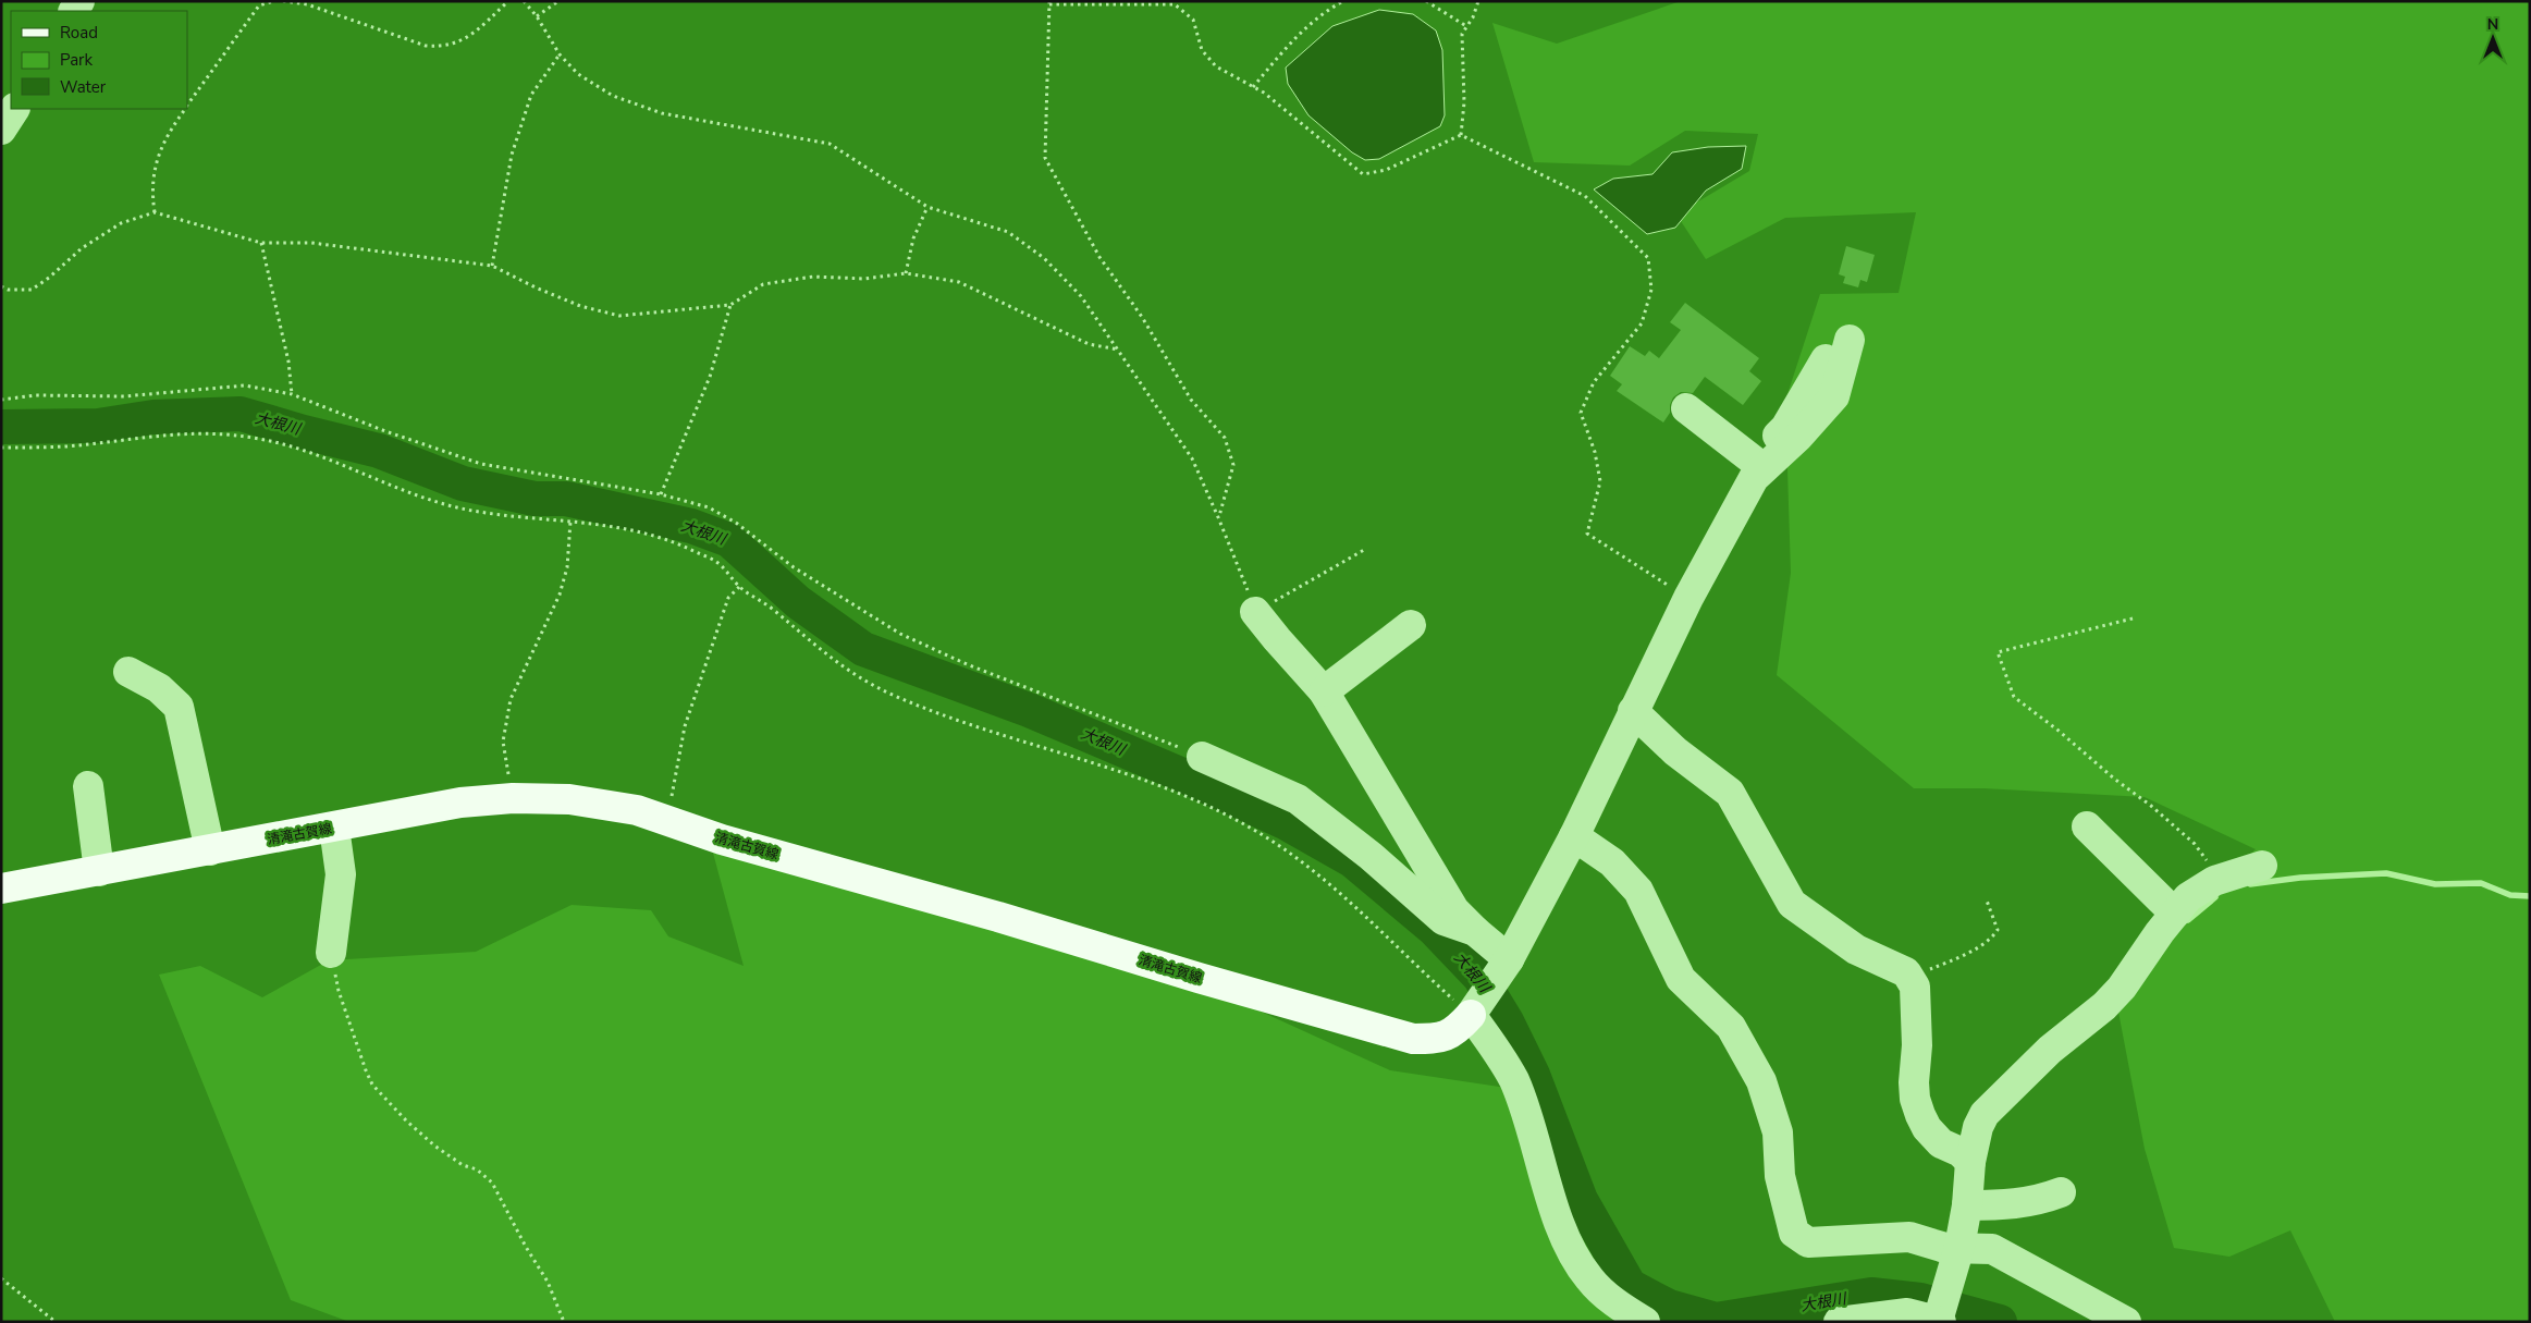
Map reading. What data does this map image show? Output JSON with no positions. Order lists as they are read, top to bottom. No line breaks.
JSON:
{"streets":{"main road":["清滝古賀線"]},"water":["大根川"],"legend":["Road","Park","Water"],"north":"top"}
